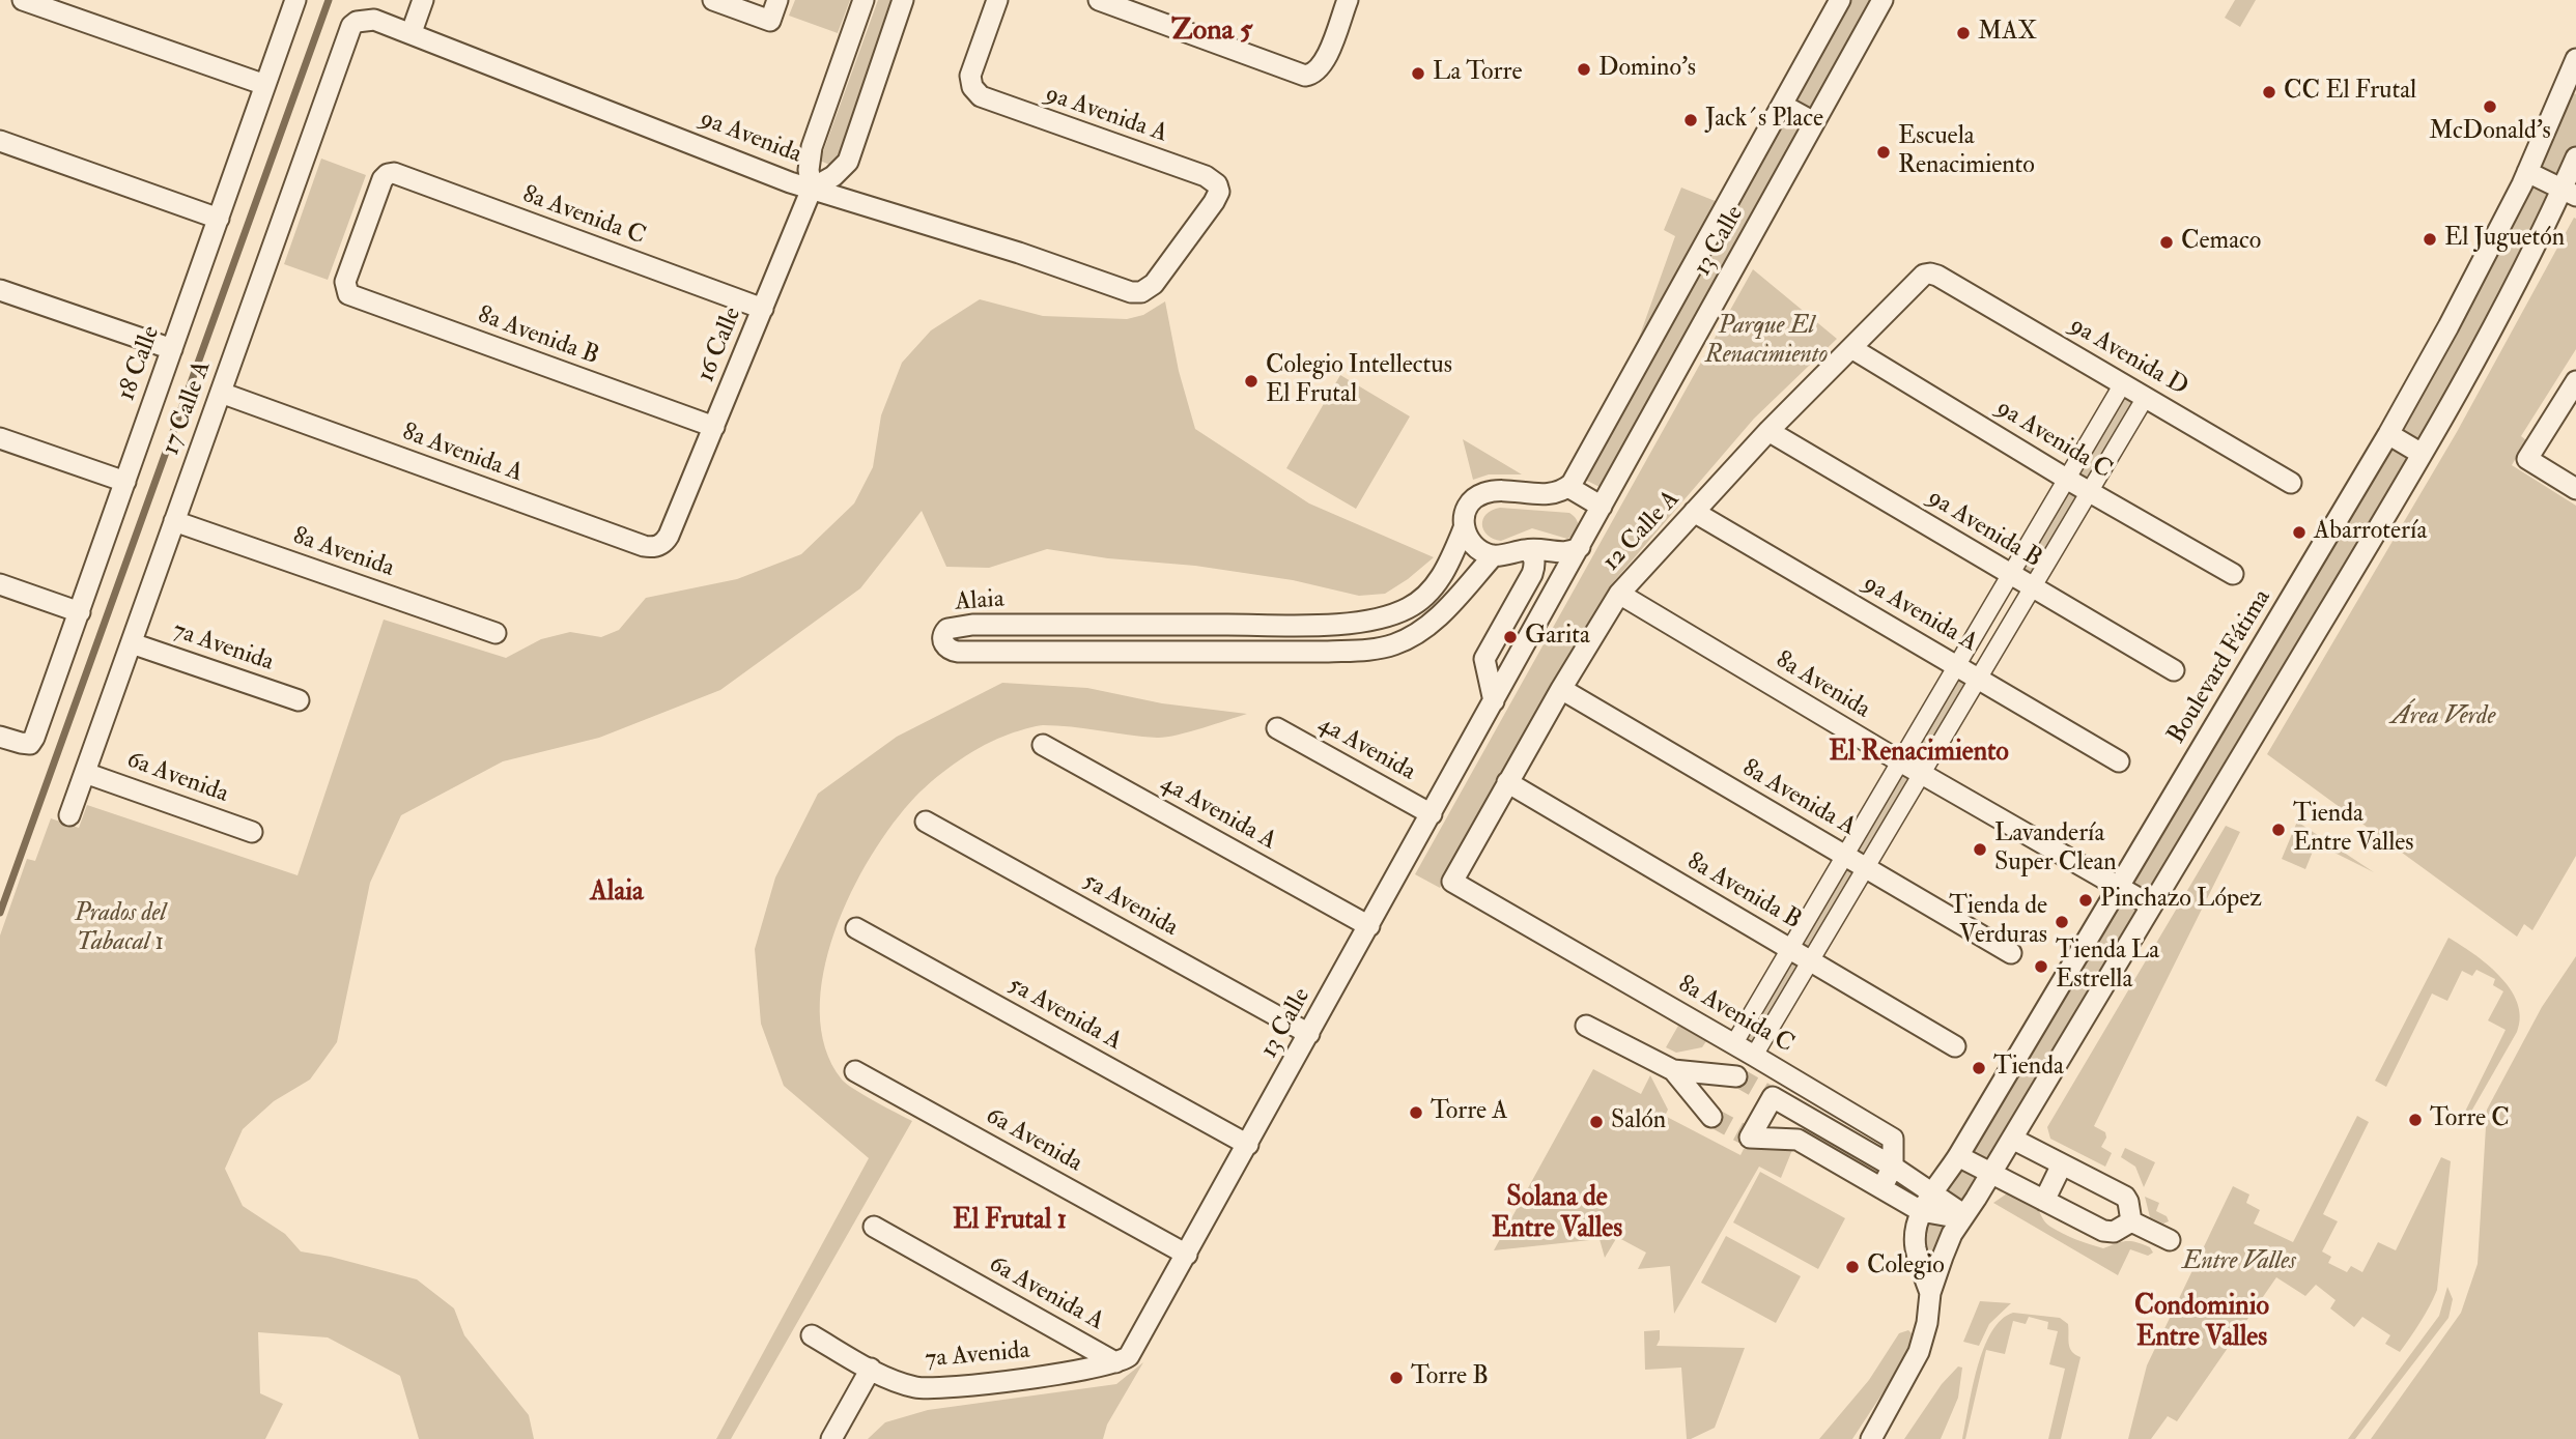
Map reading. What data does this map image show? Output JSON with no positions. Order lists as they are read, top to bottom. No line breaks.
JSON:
{"streets":{"street":["9a Avenida A","9a Avenida","8a Avenida C","13 Calle","8a Avenida B","16 Calle","9a Avenida D","18 Calle","17 Calle A","9a Avenida C","8a Avenida A","9a Avenida B","12 Calle A","8a Avenida","Alaia","7a Avenida","Boulevard Fátima","4a Avenida","6a Avenida","4a Avenida A","5a Avenida","5a Avenida A","6a Avenida A"]},"crossings":[["9a Avenida A","9a Avenida"],["9a Avenida A","12 Calle A"],["9a Avenida","16 Calle"],["9a Avenida","17 Calle A"],["8a Avenida C","8a Avenida B"],["8a Avenida C","16 Calle"],["8a Avenida C","12 Calle A"],["13 Calle","7a Avenida"],["13 Calle","4a Avenida"],["13 Calle","6a Avenida"],["13 Calle","4a Avenida A"],["13 Calle","5a Avenida"],["13 Calle","5a Avenida A"],["13 Calle","6a Avenida A"],["8a Avenida B","16 Calle"],["8a Avenida B","12 Calle A"],["16 Calle","8a Avenida A"],["9a Avenida D","12 Calle A"],["17 Calle A","8a Avenida A"],["17 Calle A","8a Avenida"],["17 Calle A","7a Avenida"],["17 Calle A","6a Avenida"],["9a Avenida C","12 Calle A"],["8a Avenida A","12 Calle A"],["9a Avenida B","12 Calle A"],["12 Calle A","8a Avenida"],["8a Avenida","Boulevard Fátima"],["7a Avenida","6a Avenida A"]],"districts":["Zona 5","El Renacimiento","Alaia","Solana de Entre Valles","El Frutal 1","Condominio Entre Valles"],"parks":["Parque El Renacimiento","Área Verde","Prados del Tabacal 1","Entre Valles"],"places":["MAX","Domino's","La Torre","CC El Frutal","McDonald's","Jack´s Place","Escuela Renacimiento","El Juguetón","Cemaco","Colegio Intellectus El Frutal","Abarrotería","Garita","Tienda Entre Valles","Lavandería Super Clean","Pinchazo López","Tienda de Verduras","Tienda La Estrella","Tienda","Torre A","Torre C","Salón","Colegio","Torre B"]}
